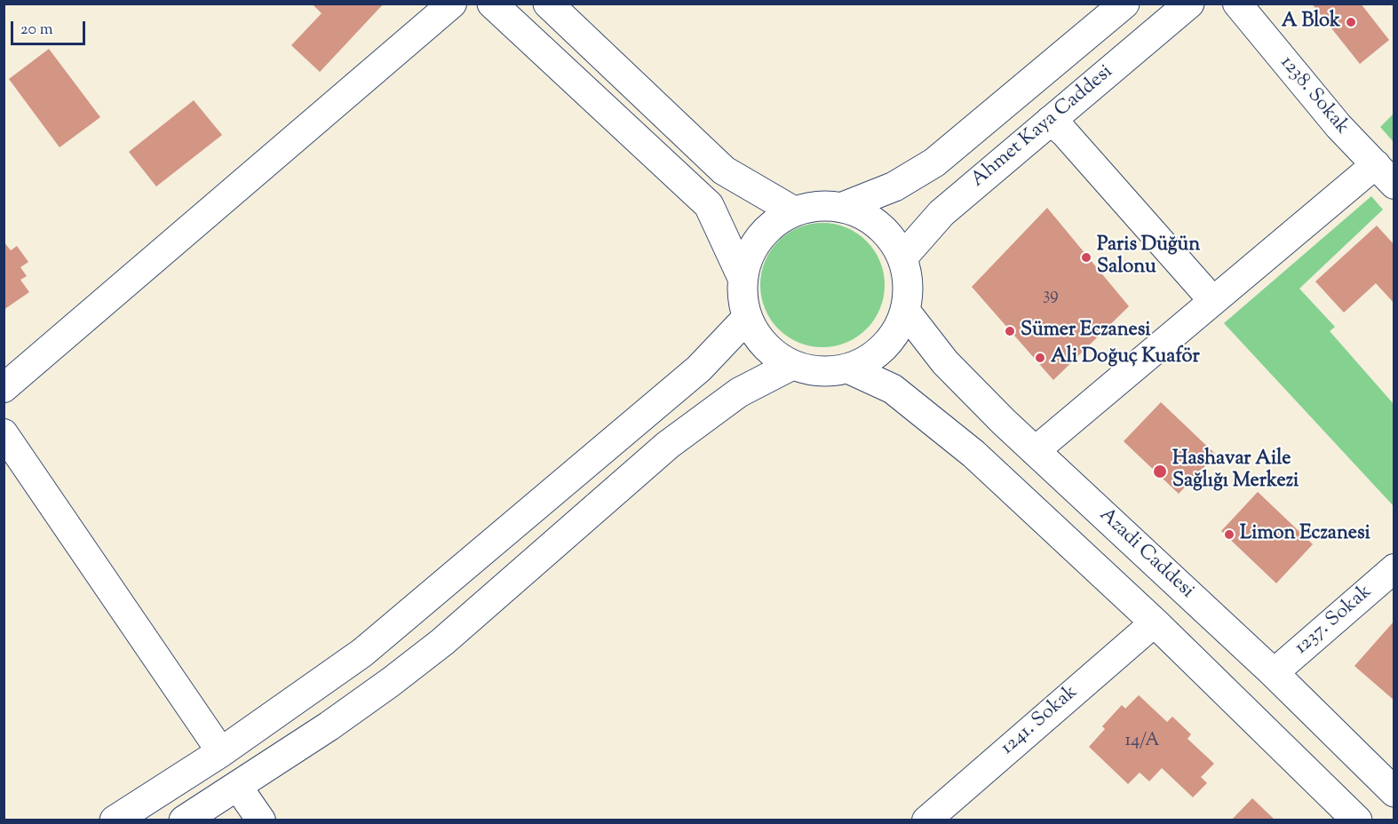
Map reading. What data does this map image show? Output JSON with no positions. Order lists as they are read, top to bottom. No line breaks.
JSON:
{"streets":{"main road":["Ahmet Kaya Caddesi","Azadi Caddesi"],"street":["1238. Sokak","1237. Sokak","1241. Sokak"]},"crossings":[["Ahmet Kaya Caddesi","Azadi Caddesi"],["Azadi Caddesi","1237. Sokak"]],"places":["A Blok","Paris Düğün Salonu","Sümer Eczanesi","Ali Doğuç Kuaför","Hashavar Aile Sağlığı Merkezi","Limon Eczanesi"],"house_numbers":["39","14/A"],"scale_bar":"20 m"}
